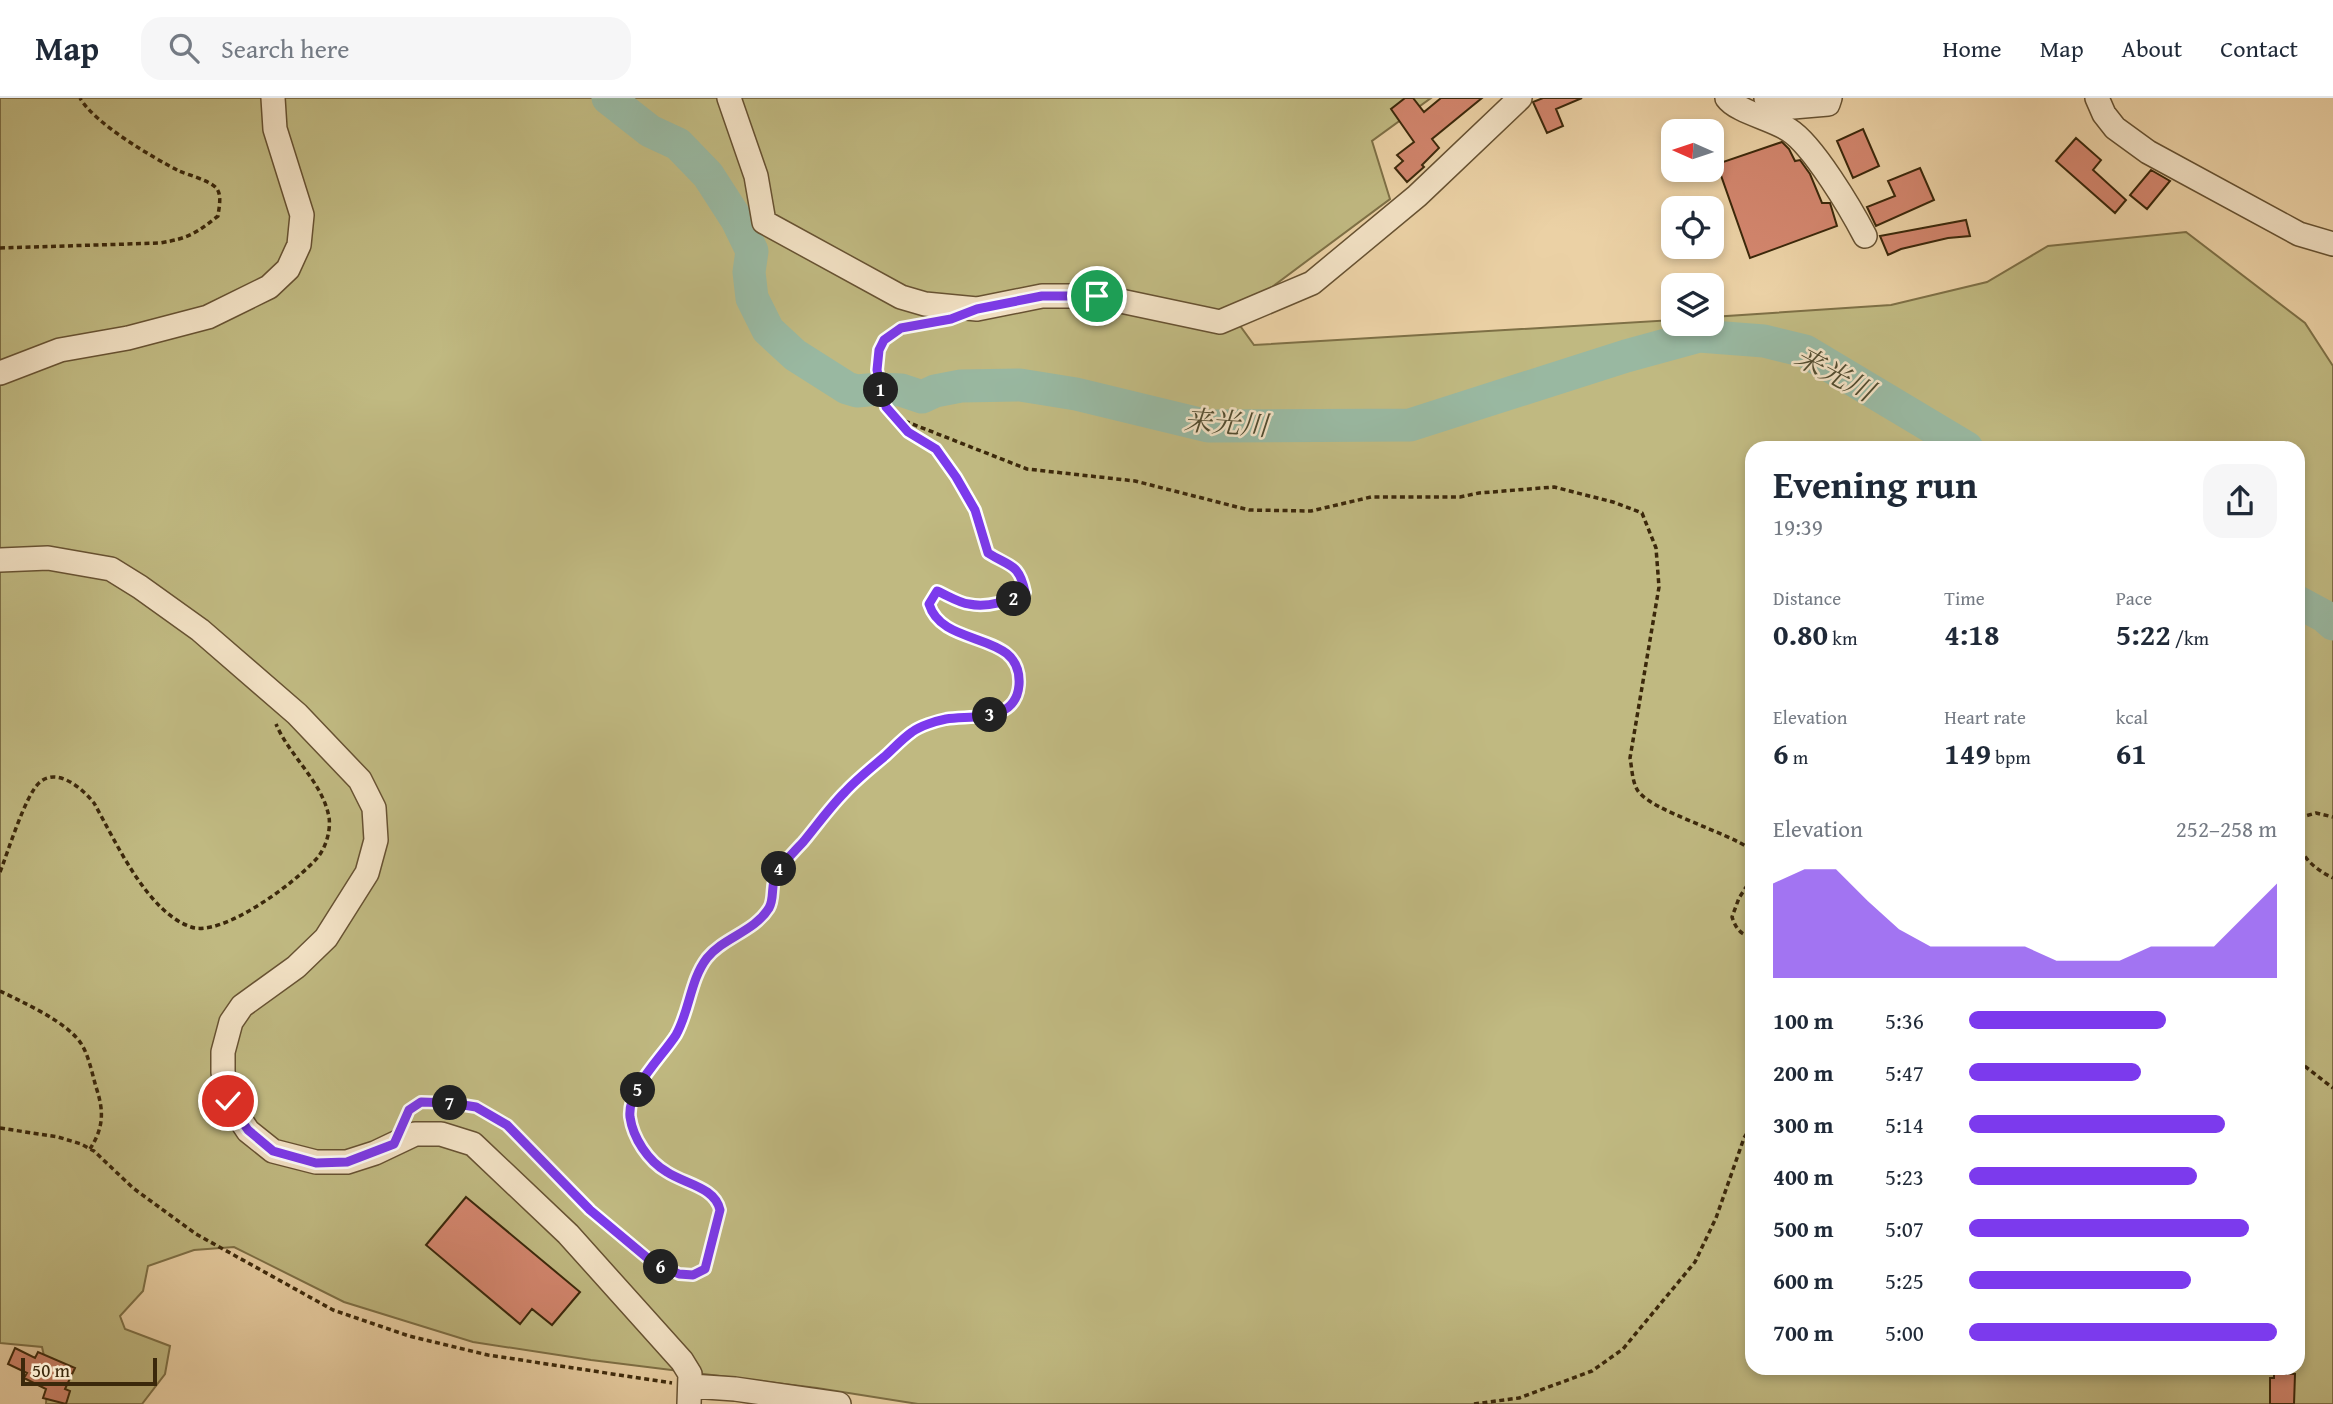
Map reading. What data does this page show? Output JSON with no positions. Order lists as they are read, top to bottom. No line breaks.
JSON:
{"water":["来光川"],"scale_bar":"50 m","north":"left","page":{"header":"Map","search":"Search here","nav":["Home","Map","About","Contact"],"pins":["1","2","3","4","5","7","6"],"heading":["Evening run","19:39"],"stats":[["Distance","0.80 km"],["Time","4:18"],["Pace","5:22 /km"],["Elevation","6 m"],["Heart rate","149 bpm"],["kcal","61"]],"chart":["Elevation","252–258 m"],"list":[{"name":"100 m","note":"5:36"},{"name":"200 m","note":"5:47"},{"name":"300 m","note":"5:14"},{"name":"400 m","note":"5:23"},{"name":"500 m","note":"5:07"},{"name":"600 m","note":"5:25"},{"name":"700 m","note":"5:00"}],"scale":"50 m"}}
